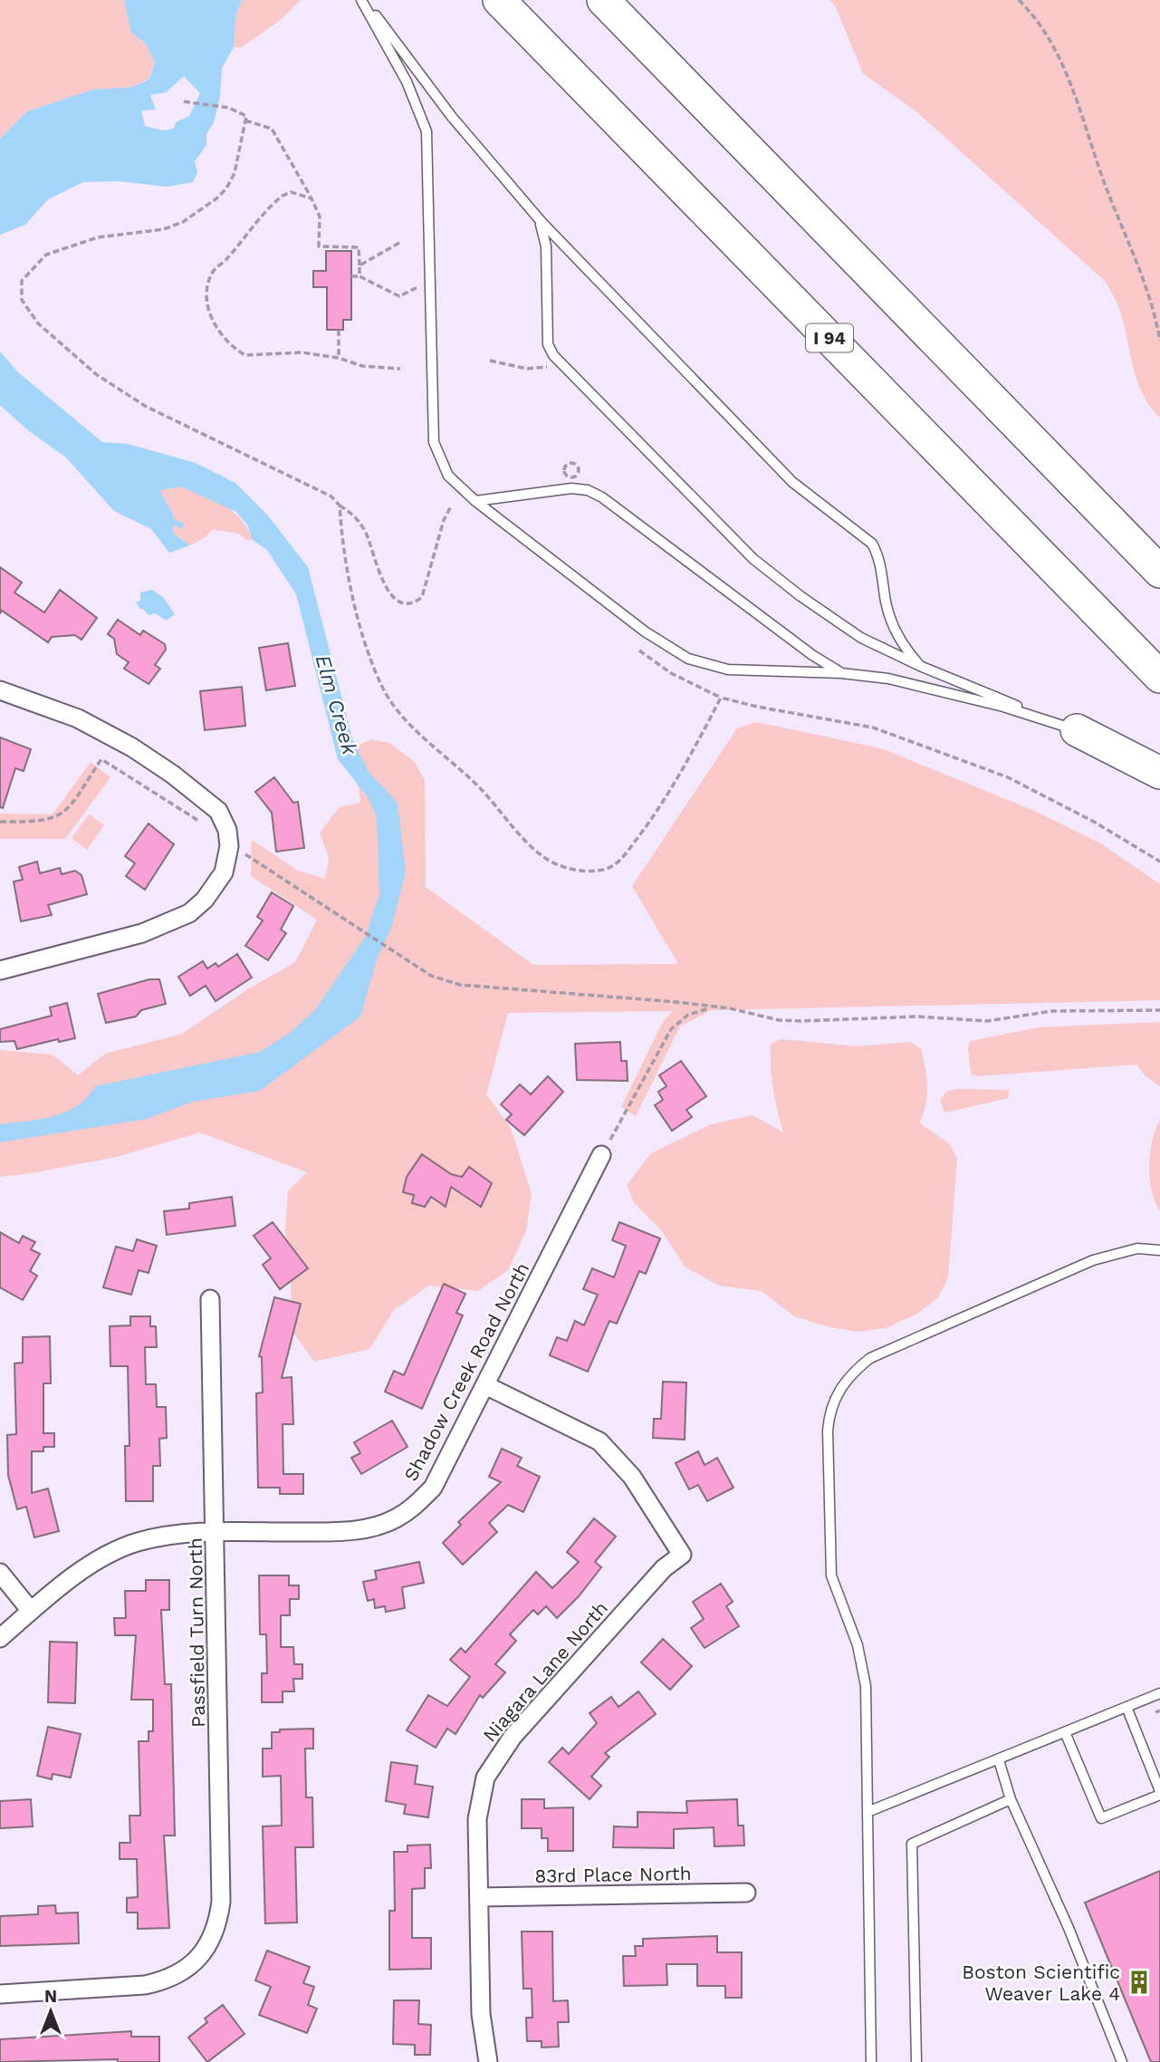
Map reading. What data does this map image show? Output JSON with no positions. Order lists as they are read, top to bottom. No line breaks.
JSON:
{"streets":{"highway":["I 94"],"street":["Shadow Creek Road North","Passfield Turn North","Niagara Lane North","83rd Place North"]},"crossings":[["Shadow Creek Road North","Passfield Turn North"],["Shadow Creek Road North","Niagara Lane North"],["Niagara Lane North","83rd Place North"]],"water":["Elm Creek"],"places":{"building":["Boston Scientific Weaver Lake 4"]},"north":"top"}
